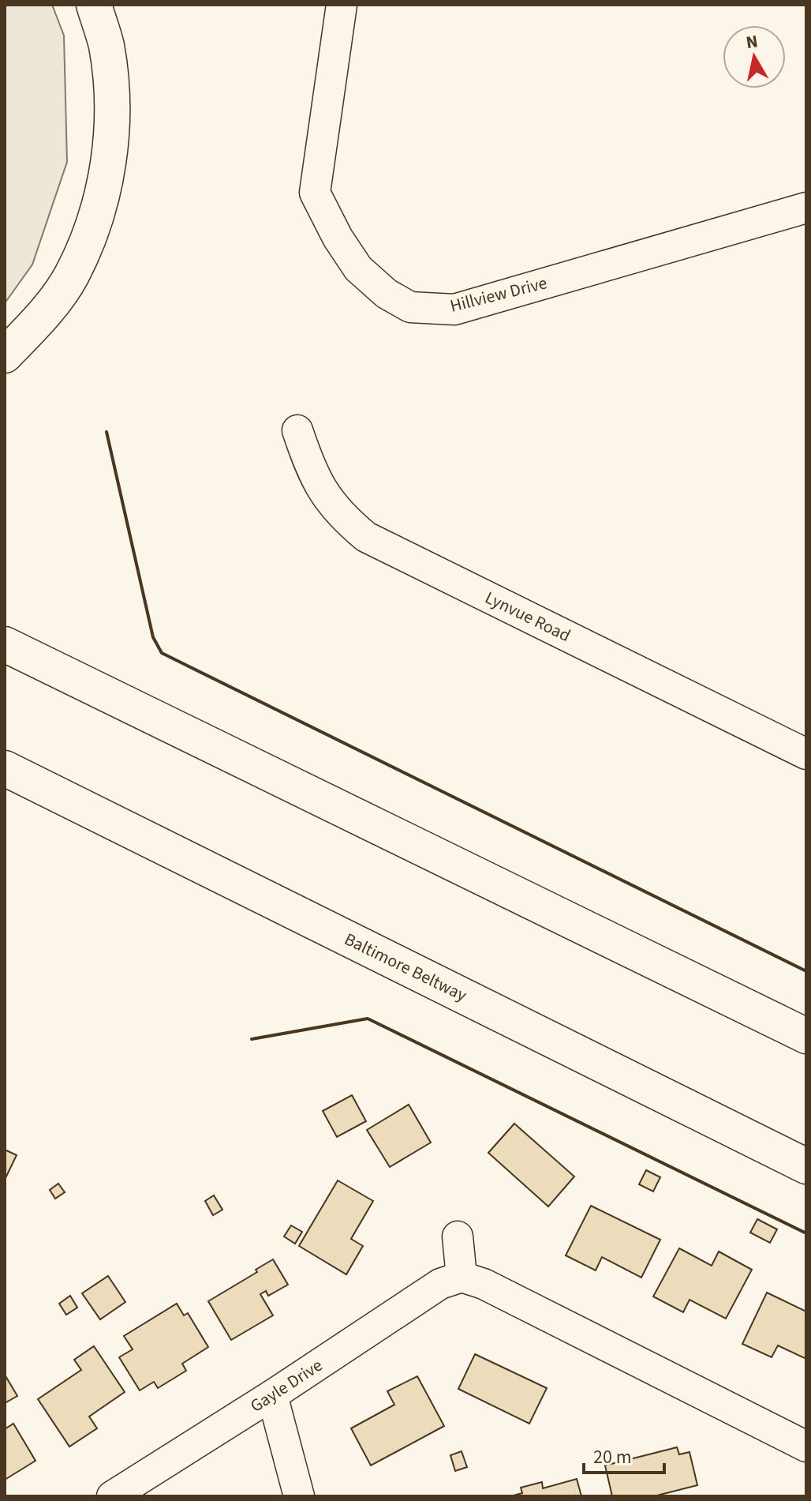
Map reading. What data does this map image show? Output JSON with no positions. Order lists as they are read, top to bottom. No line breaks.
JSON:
{"streets":{"highway":["Baltimore Beltway"],"street":["Hillview Drive","Lynvue Road","Gayle Drive"]},"scale_bar":"20 m","north":"top"}
